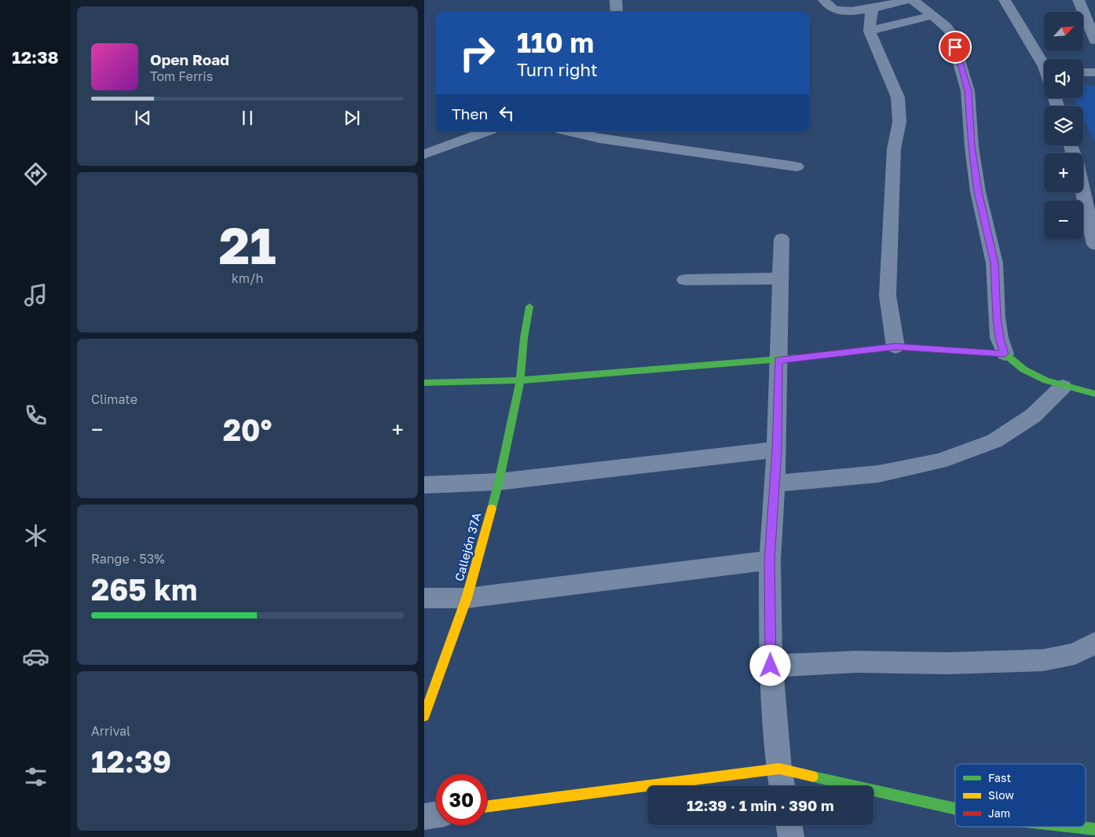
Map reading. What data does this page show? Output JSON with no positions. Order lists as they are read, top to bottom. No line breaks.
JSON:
{"streets":{"street":["Callejón 37A"]},"legend":["Fast","Slow","Jam"],"north":"top right","page":{"tabs":"12:38","map_buttons":["+","−"],"turn":["110 m","Turn right"],"song":["Open Road","Tom Ferris"],"then":"Then","tile":[["21","km/h"],"Climate",["Range · 53%","265 km"],["Arrival","12:39"]],"heat":["−","20°","+"],"limit":"30","trip":"12:39 · 1 min · 390 m"}}
